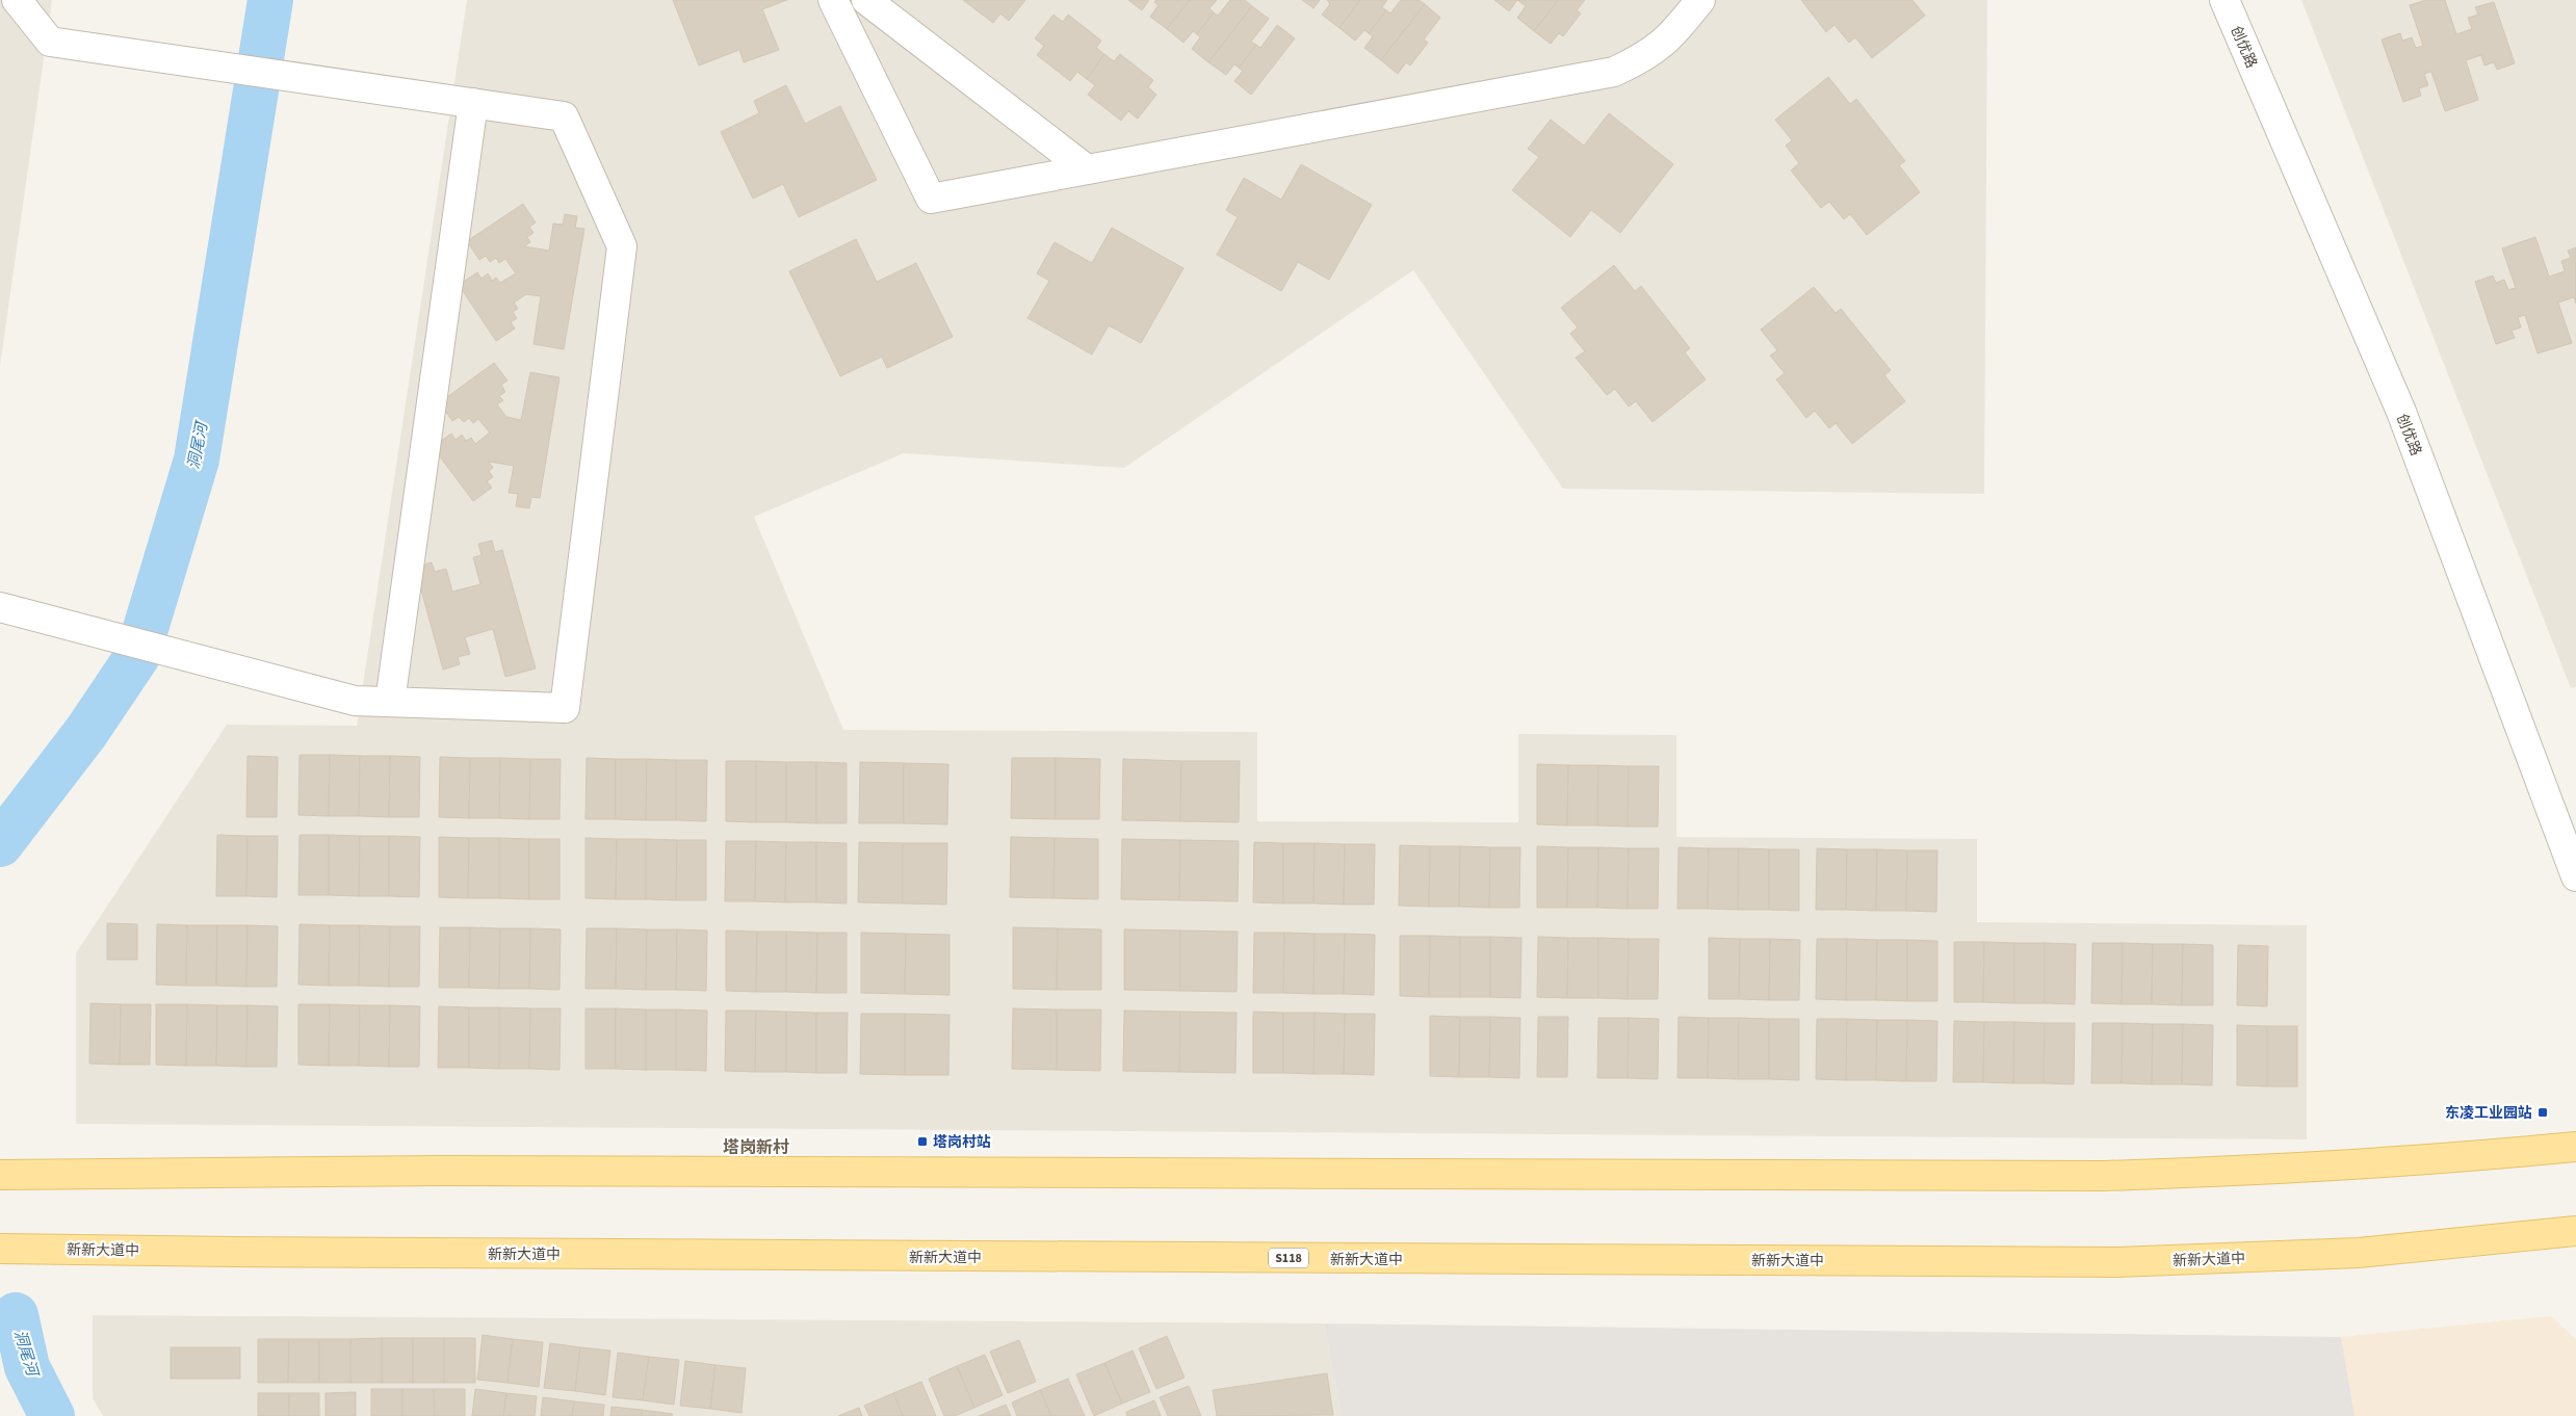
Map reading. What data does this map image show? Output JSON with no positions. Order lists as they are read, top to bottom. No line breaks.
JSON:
{"streets":{"main road":["新新大道中","S118"],"street":["创优路"]},"districts":["塔岗新村"],"water":["洞尾河"],"places":{"transit":["东凌工业园站","塔岗村站"]}}
